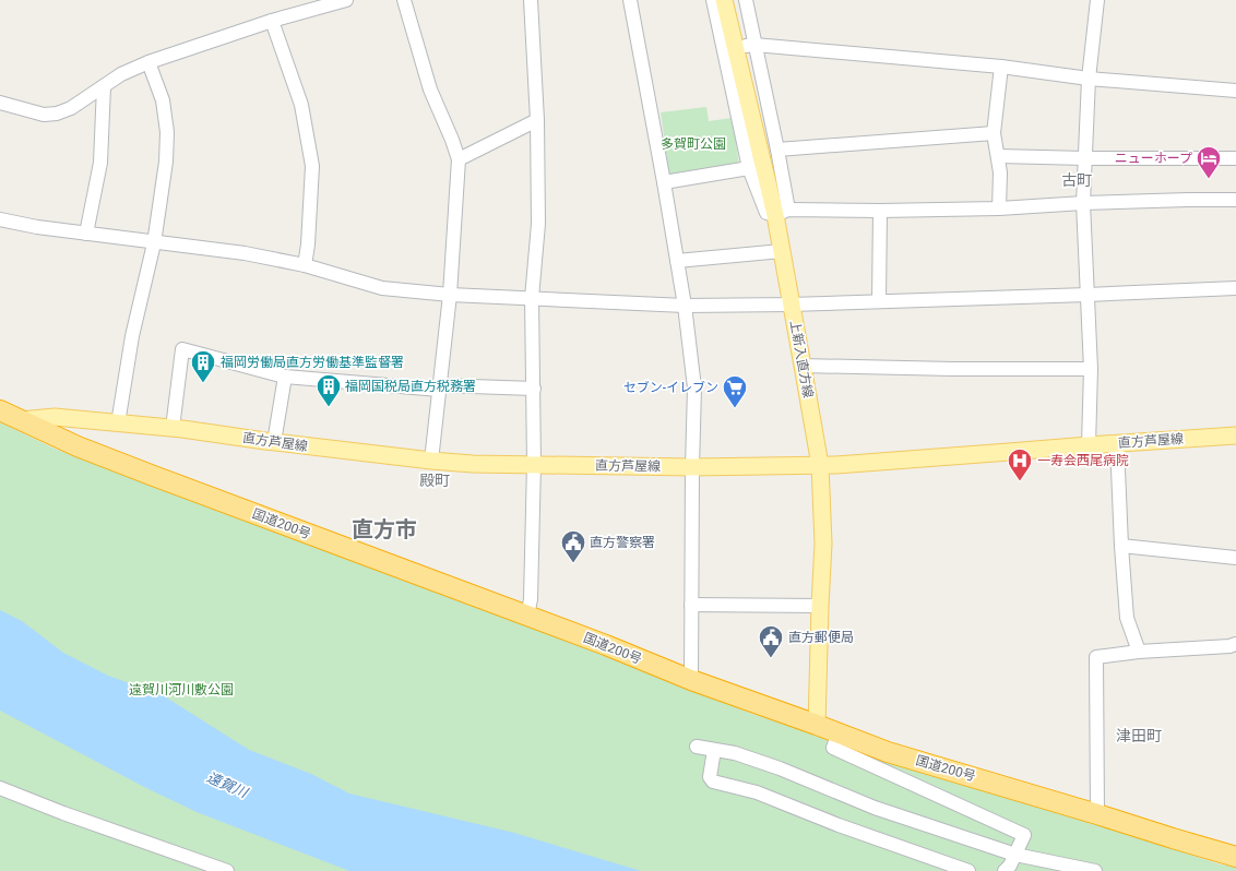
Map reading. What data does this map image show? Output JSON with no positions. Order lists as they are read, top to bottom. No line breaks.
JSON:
{"streets":{"highway":["国道200号"],"main road":["上新入直方線","直方芦屋線"]},"crossings":[["上新入直方線","直方芦屋線"],["上新入直方線","国道200号"],["直方芦屋線","国道200号"]],"districts":["古町","殿町","直方市","津田町"],"water":["遠賀川"],"parks":["多賀町公園","遠賀川河川敷公園"],"places":{"hotel":["ニューホープ"],"building":["福岡労働局直方労働基準監督署","福岡国税局直方税務署"],"supermarket":["セブン-イレブン"],"hospital":["一寿会西尾病院"],"public building":["直方警察署","直方郵便局"]}}
